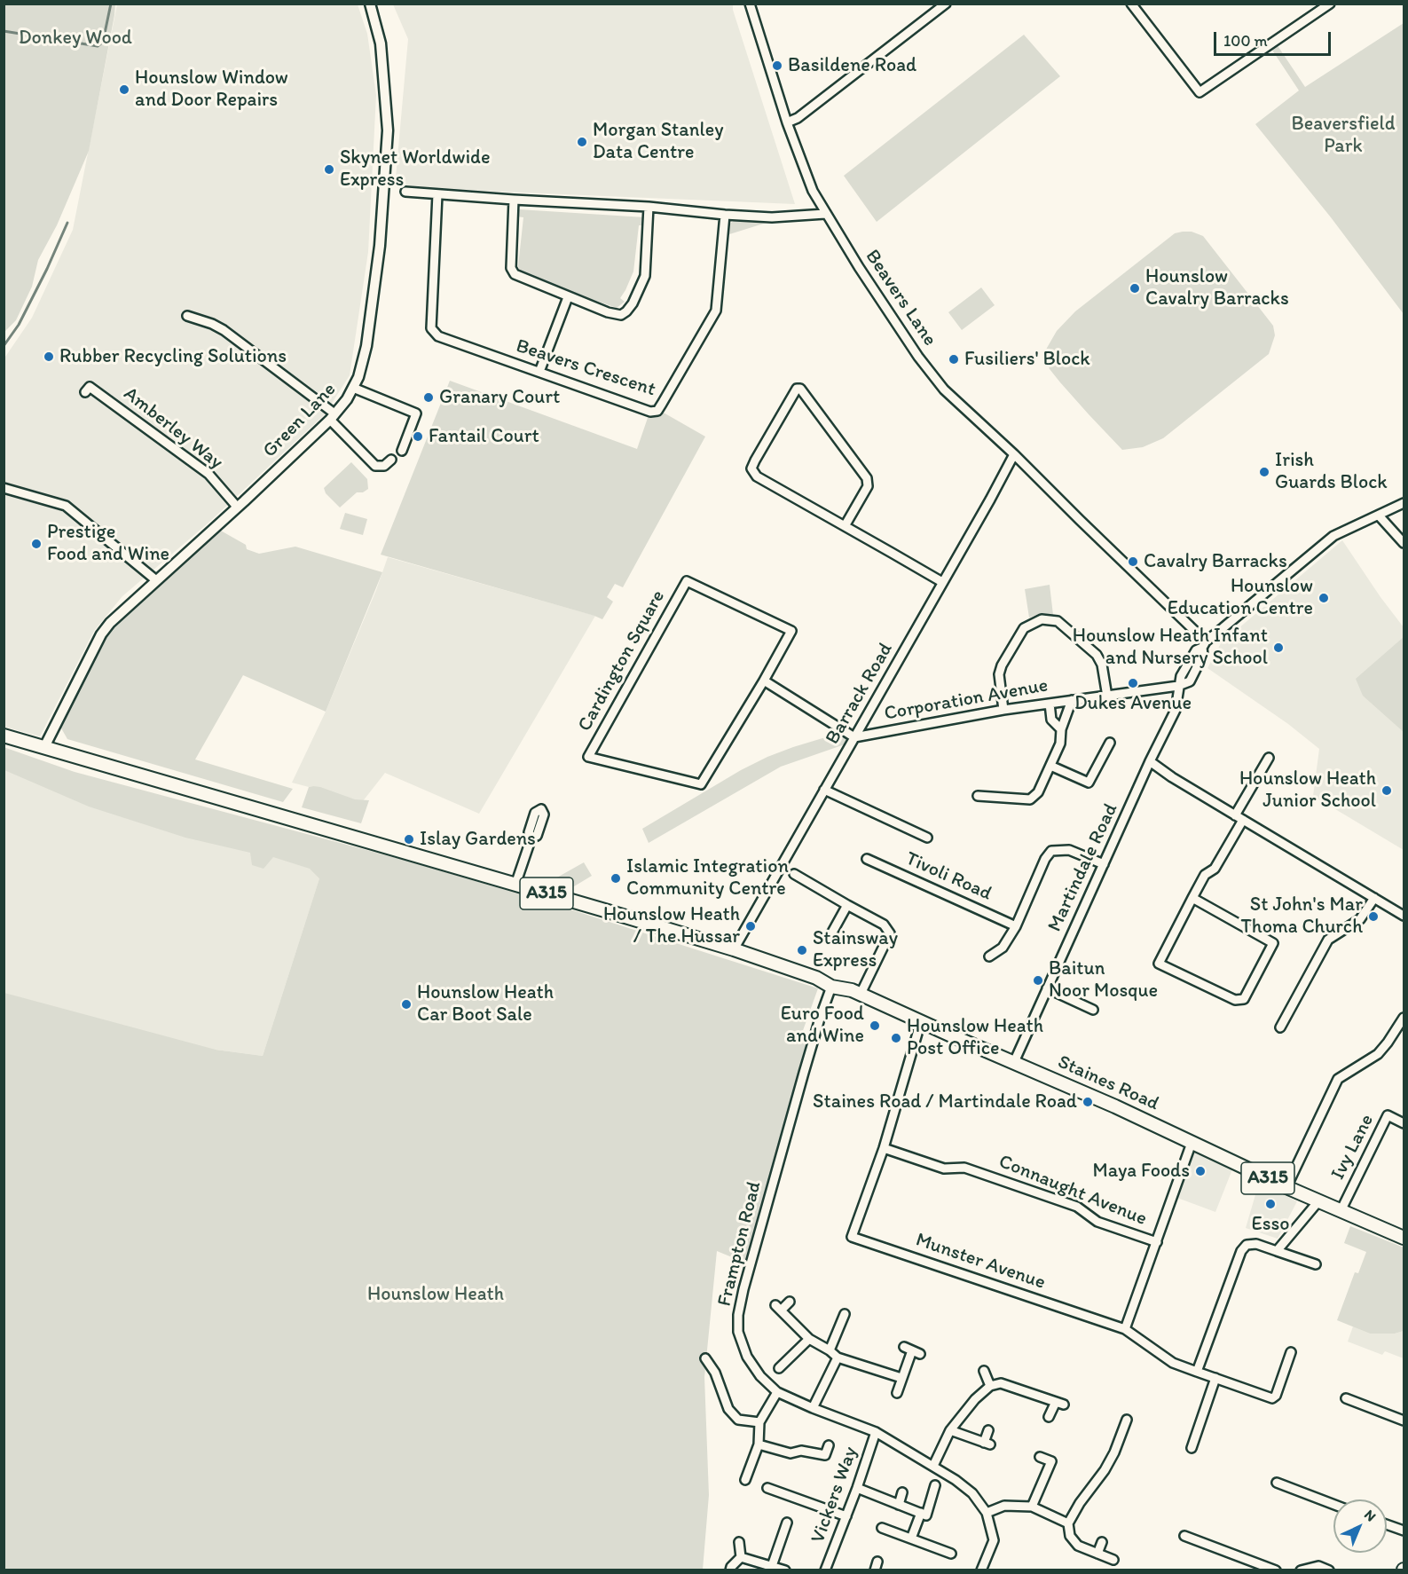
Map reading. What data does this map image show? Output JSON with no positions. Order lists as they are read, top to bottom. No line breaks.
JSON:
{"streets":{"main road":["A315","Staines Road"],"street":["Beavers Lane","Beavers Crescent","Green Lane","Amberley Way","Cardington Square","Barrack Road","Corporation Avenue","Martindale Road","Tivoli Road","Ivy Lane","Connaught Avenue","Frampton Road","Munster Avenue","Vickers Way"]},"crossings":[["Beavers Lane","Barrack Road"],["Green Lane","Amberley Way"],["Green Lane","A315"],["Barrack Road","Corporation Avenue"],["Barrack Road","A315"],["Barrack Road","Staines Road"],["Corporation Avenue","Martindale Road"],["Martindale Road","Staines Road"],["A315","Staines Road"],["Staines Road","Ivy Lane"],["Staines Road","Frampton Road"],["Frampton Road","Vickers Way"]],"parks":["Donkey Wood","Beaversfield Park","Hounslow Heath"],"places":["Basildene Road","Hounslow Window and Door Repairs","Morgan Stanley Data Centre","Skynet Worldwide Express","Hounslow Cavalry Barracks","Rubber Recycling Solutions","Fusiliers' Block","Granary Court","Fantail Court","Irish Guards Block","Prestige Food and Wine","Cavalry Barracks","Hounslow Education Centre","Hounslow Heath Infant and Nursery School","Dukes Avenue","Hounslow Heath Junior School","Islay Gardens","Islamic Integration Community Centre","St John's Mar Thoma Church","Hounslow Heath / The Hussar","Stainsway Express","Baitun Noor Mosque","Hounslow Heath Car Boot Sale","Euro Food and Wine","Hounslow Heath Post Office","Staines Road / Martindale Road","Maya Foods","Esso"],"scale_bar":"100 m","north":"top right"}
